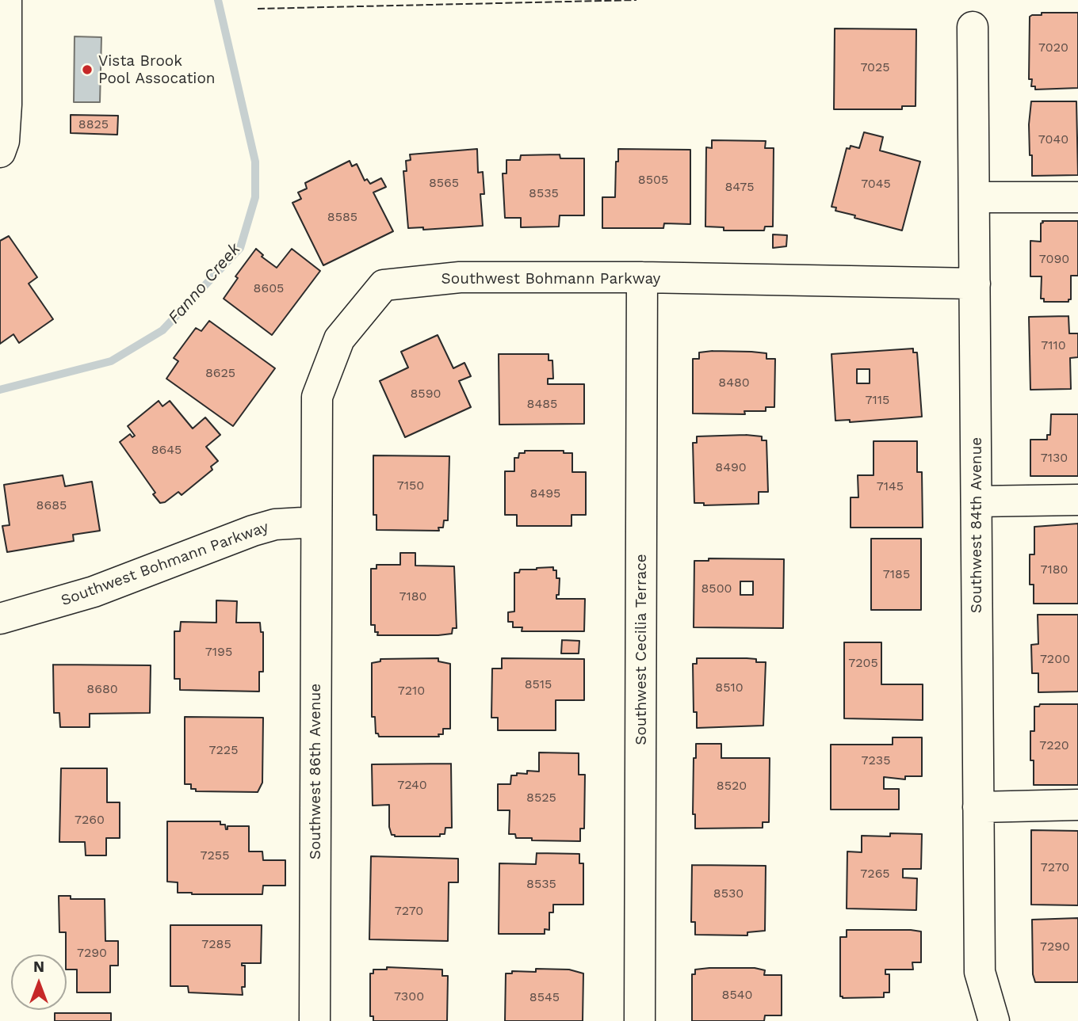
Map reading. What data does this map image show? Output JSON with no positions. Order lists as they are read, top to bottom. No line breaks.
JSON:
{"streets":{"street":["Southwest Bohmann Parkway","Southwest 84th Avenue","Southwest Cecilia Terrace","Southwest 86th Avenue"]},"crossings":[["Southwest Bohmann Parkway","Southwest 84th Avenue"],["Southwest Bohmann Parkway","Southwest Cecilia Terrace"],["Southwest Bohmann Parkway","Southwest 86th Avenue"]],"water":["Fanno Creek"],"places":["Vista Brook Pool Assocation"],"house_numbers":["7020","7025","8825","7040","8505","8565","7045","8475","8535","8585","7090","8605","7110","8625","8480","8590","7115","8485","8645","7130","8490","7150","7145","8495","8685","7180","7185","8500","7180","7195","7200","7205","8515","8510","8680","7210","7220","7225","7235","7240","8520","8525","7260","7255","7270","7265","8535","8530","7270","7285","7290","7290","8540","7300","8545"],"north":"top"}
